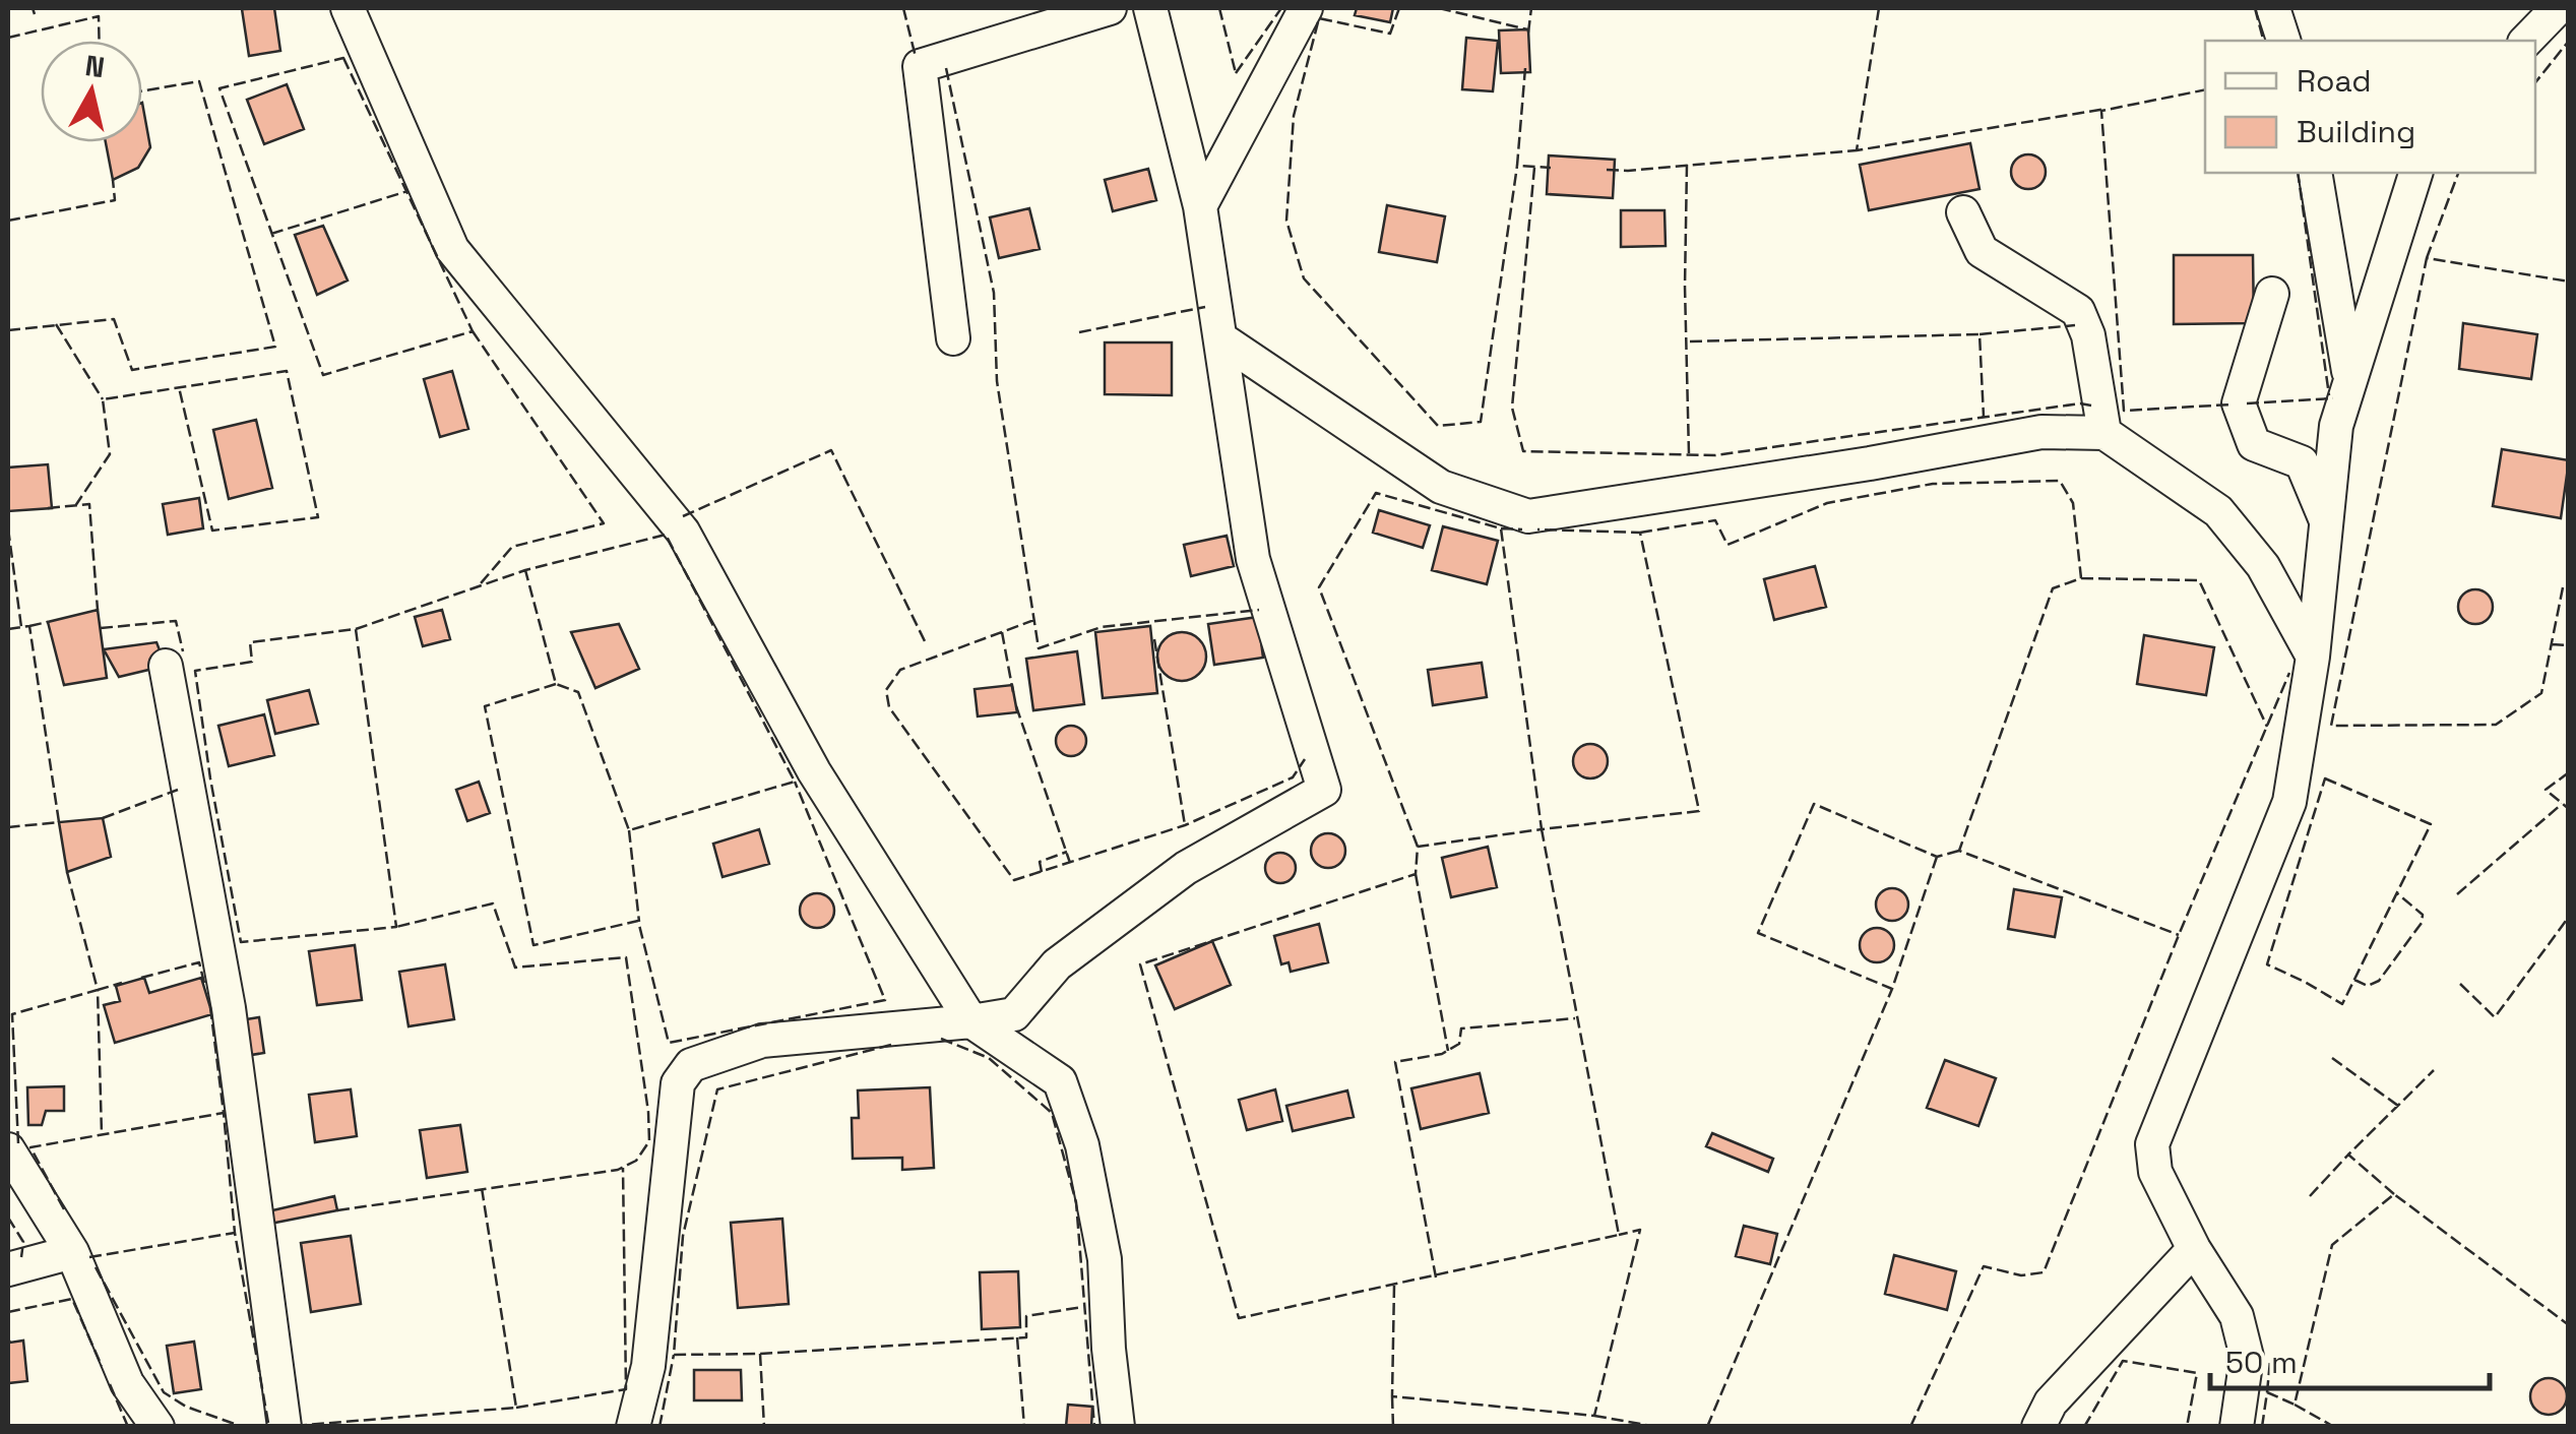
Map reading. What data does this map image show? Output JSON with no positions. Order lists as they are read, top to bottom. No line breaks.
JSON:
{"legend":["Road","Building"],"scale_bar":"50 m","north":"top"}
